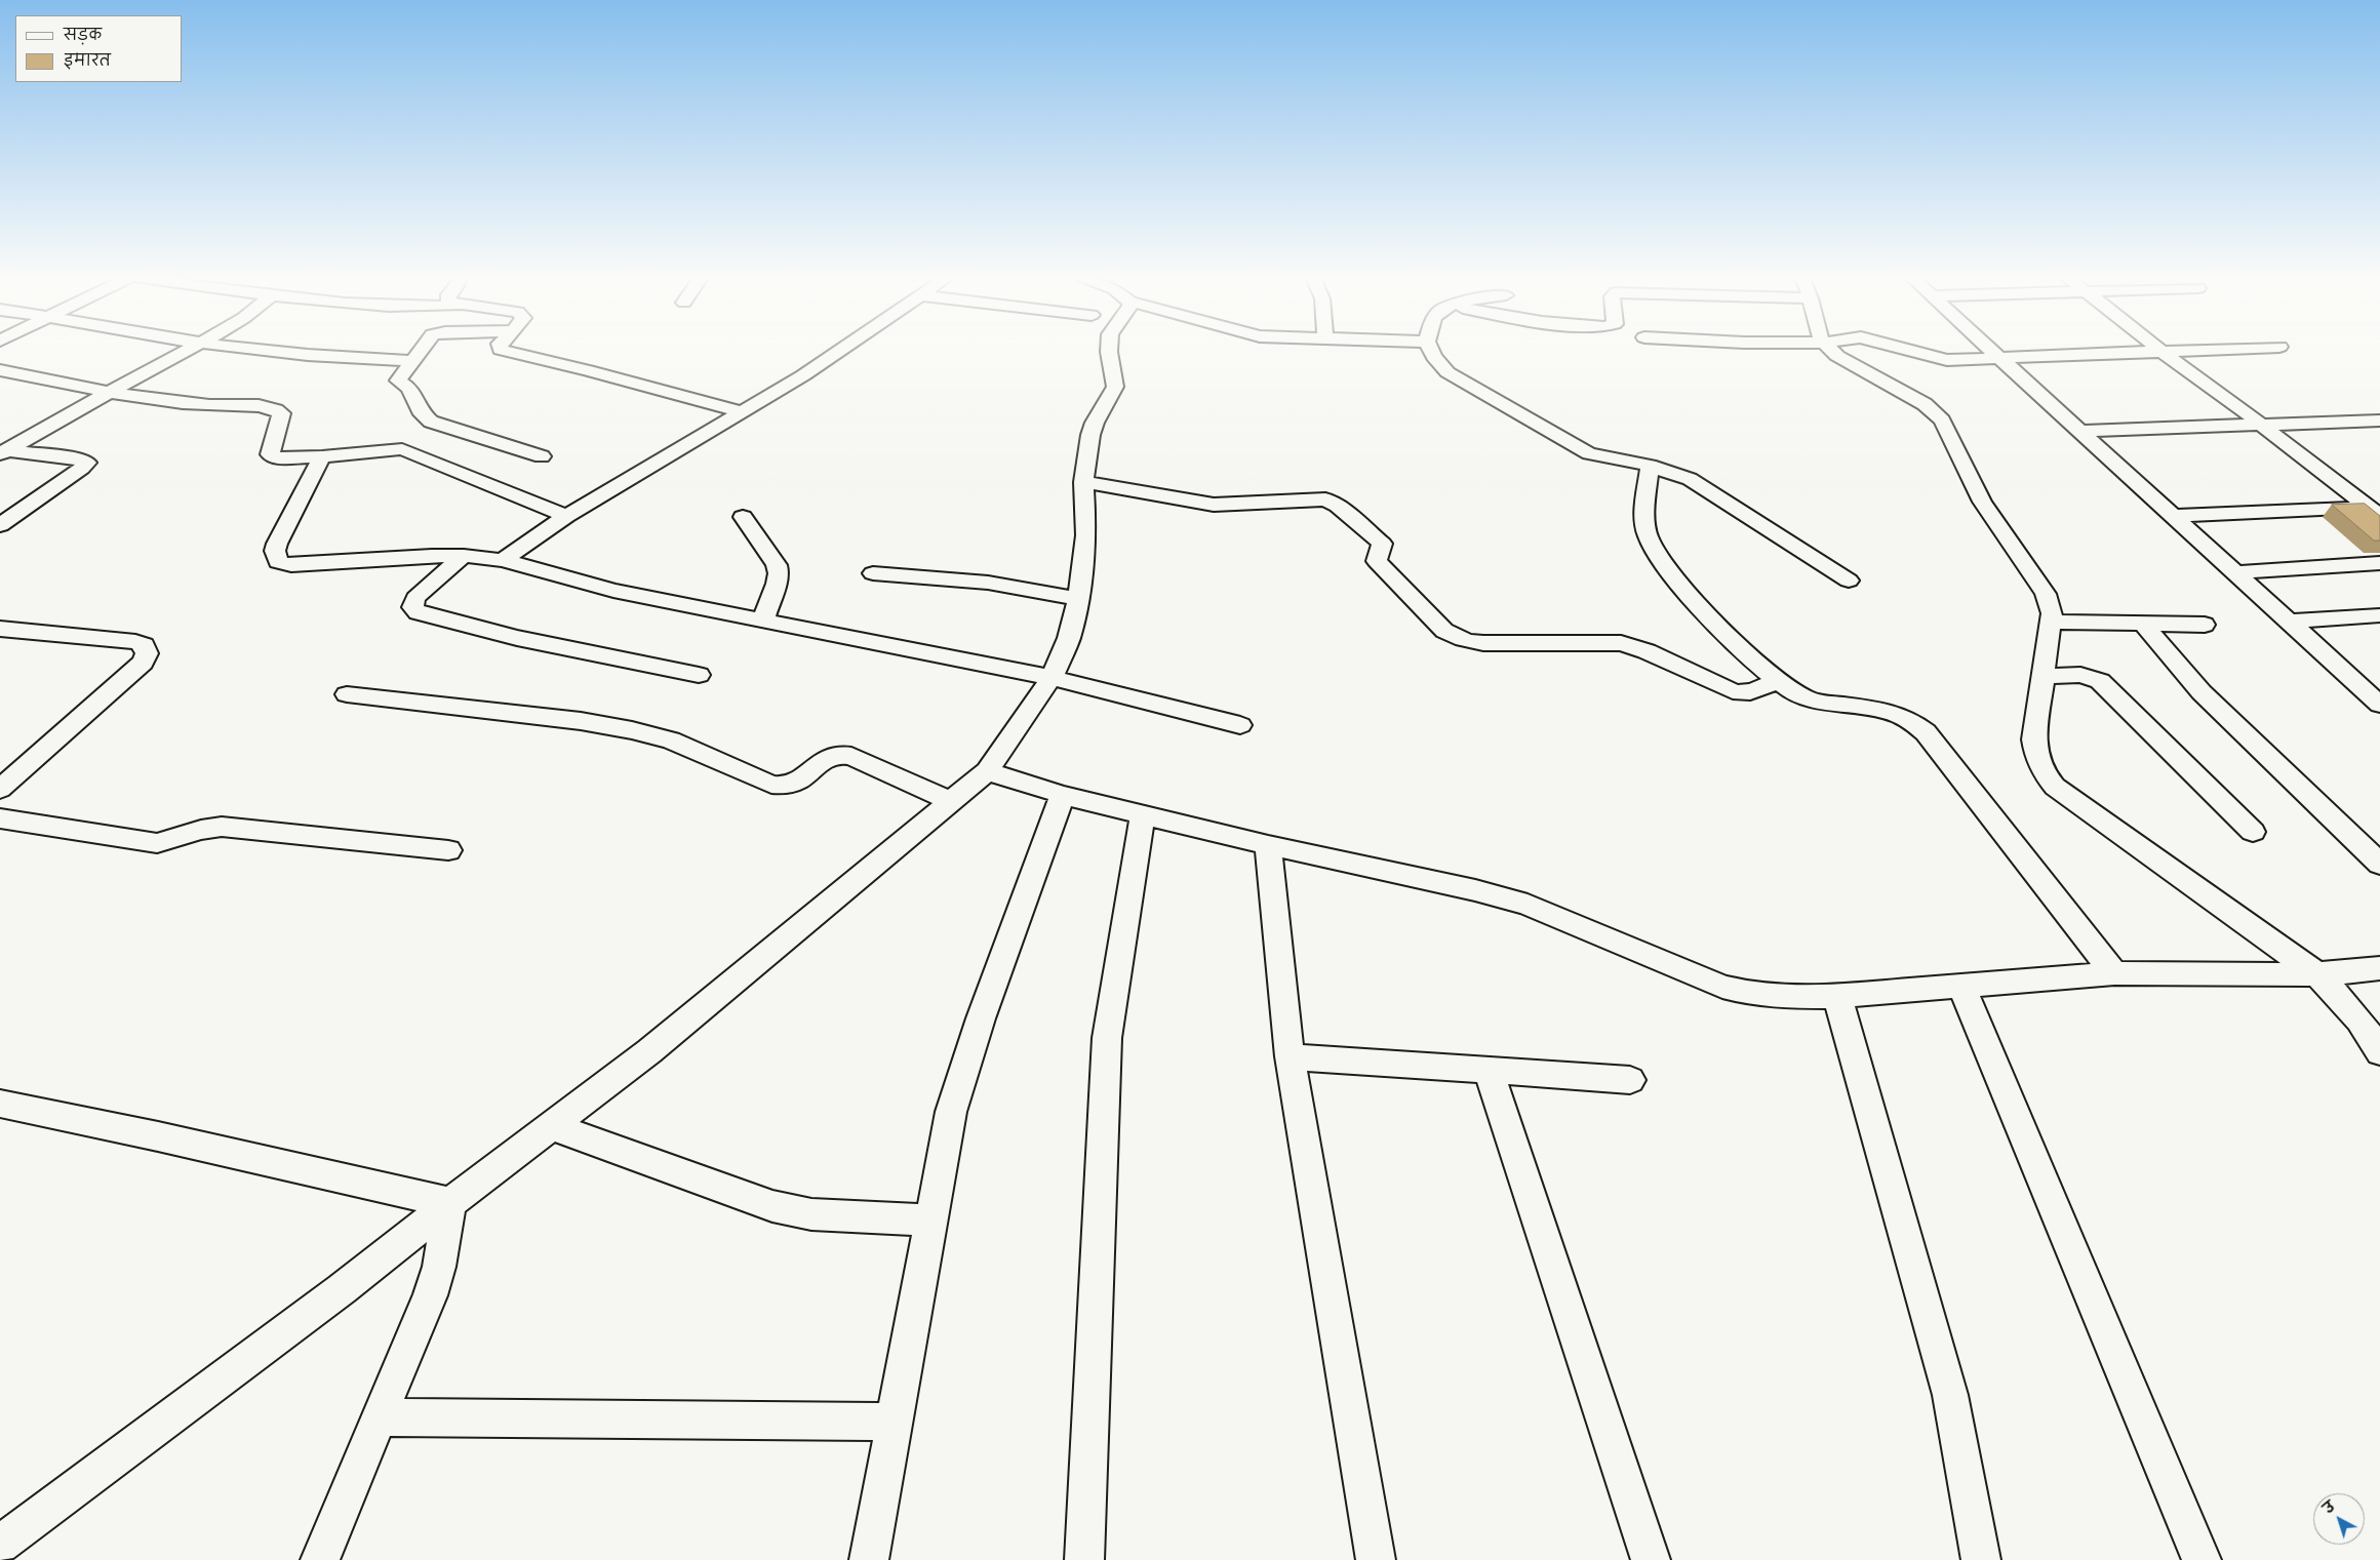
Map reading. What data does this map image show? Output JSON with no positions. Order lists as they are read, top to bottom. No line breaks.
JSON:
{"legend":["सड़क","इमारत"],"north":"top left"}
